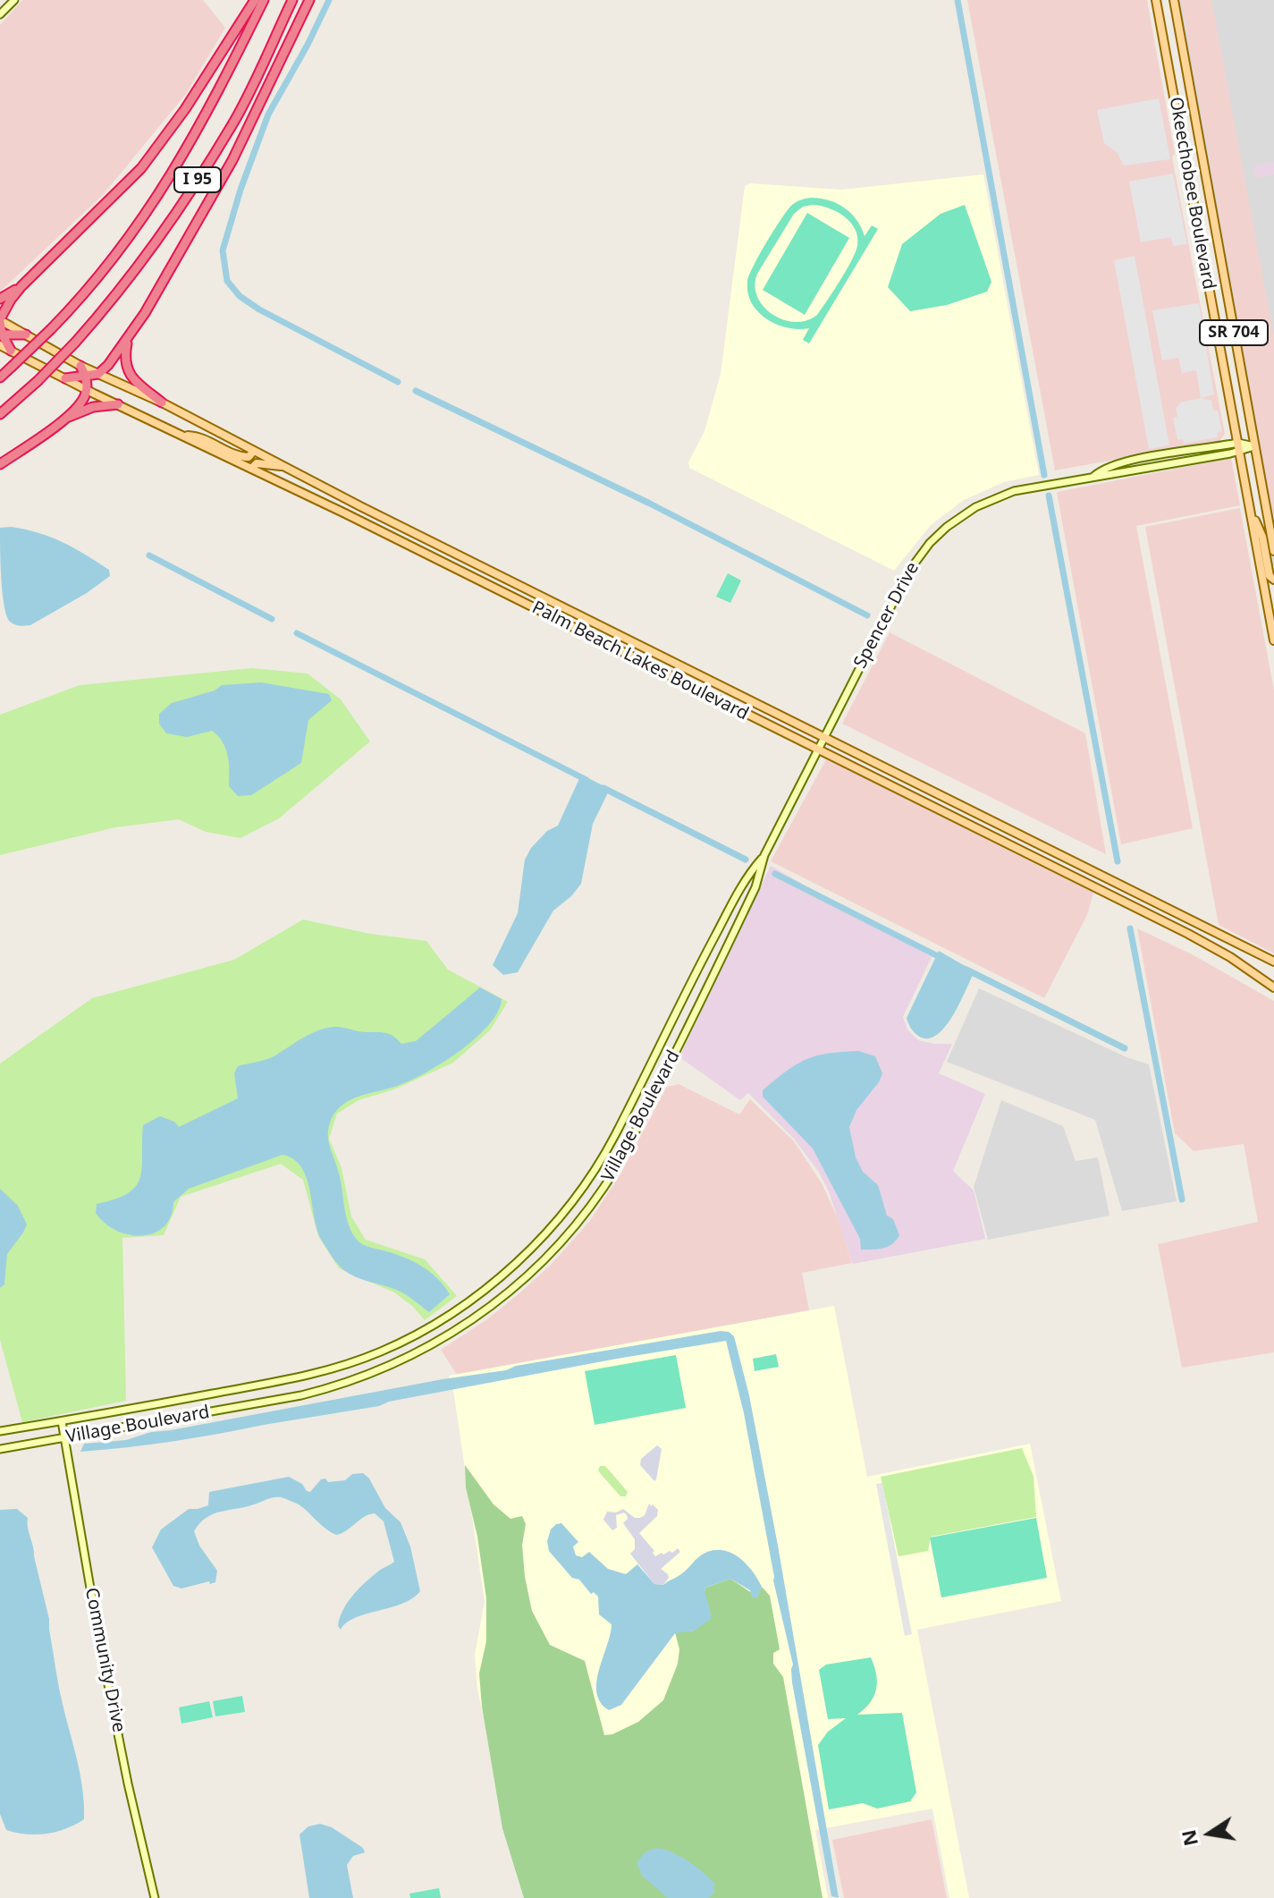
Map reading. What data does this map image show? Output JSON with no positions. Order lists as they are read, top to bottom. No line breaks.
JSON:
{"streets":{"highway":["I 95"],"main road":["Okeechobee Boulevard","SR 704","Palm Beach Lakes Boulevard"],"street":["Spencer Drive","Village Boulevard","Community Drive"]},"crossings":[["Okeechobee Boulevard","Spencer Drive"],["Spencer Drive","Palm Beach Lakes Boulevard"],["Spencer Drive","Village Boulevard"],["Palm Beach Lakes Boulevard","Village Boulevard"],["Village Boulevard","Community Drive"]],"north":"left"}
